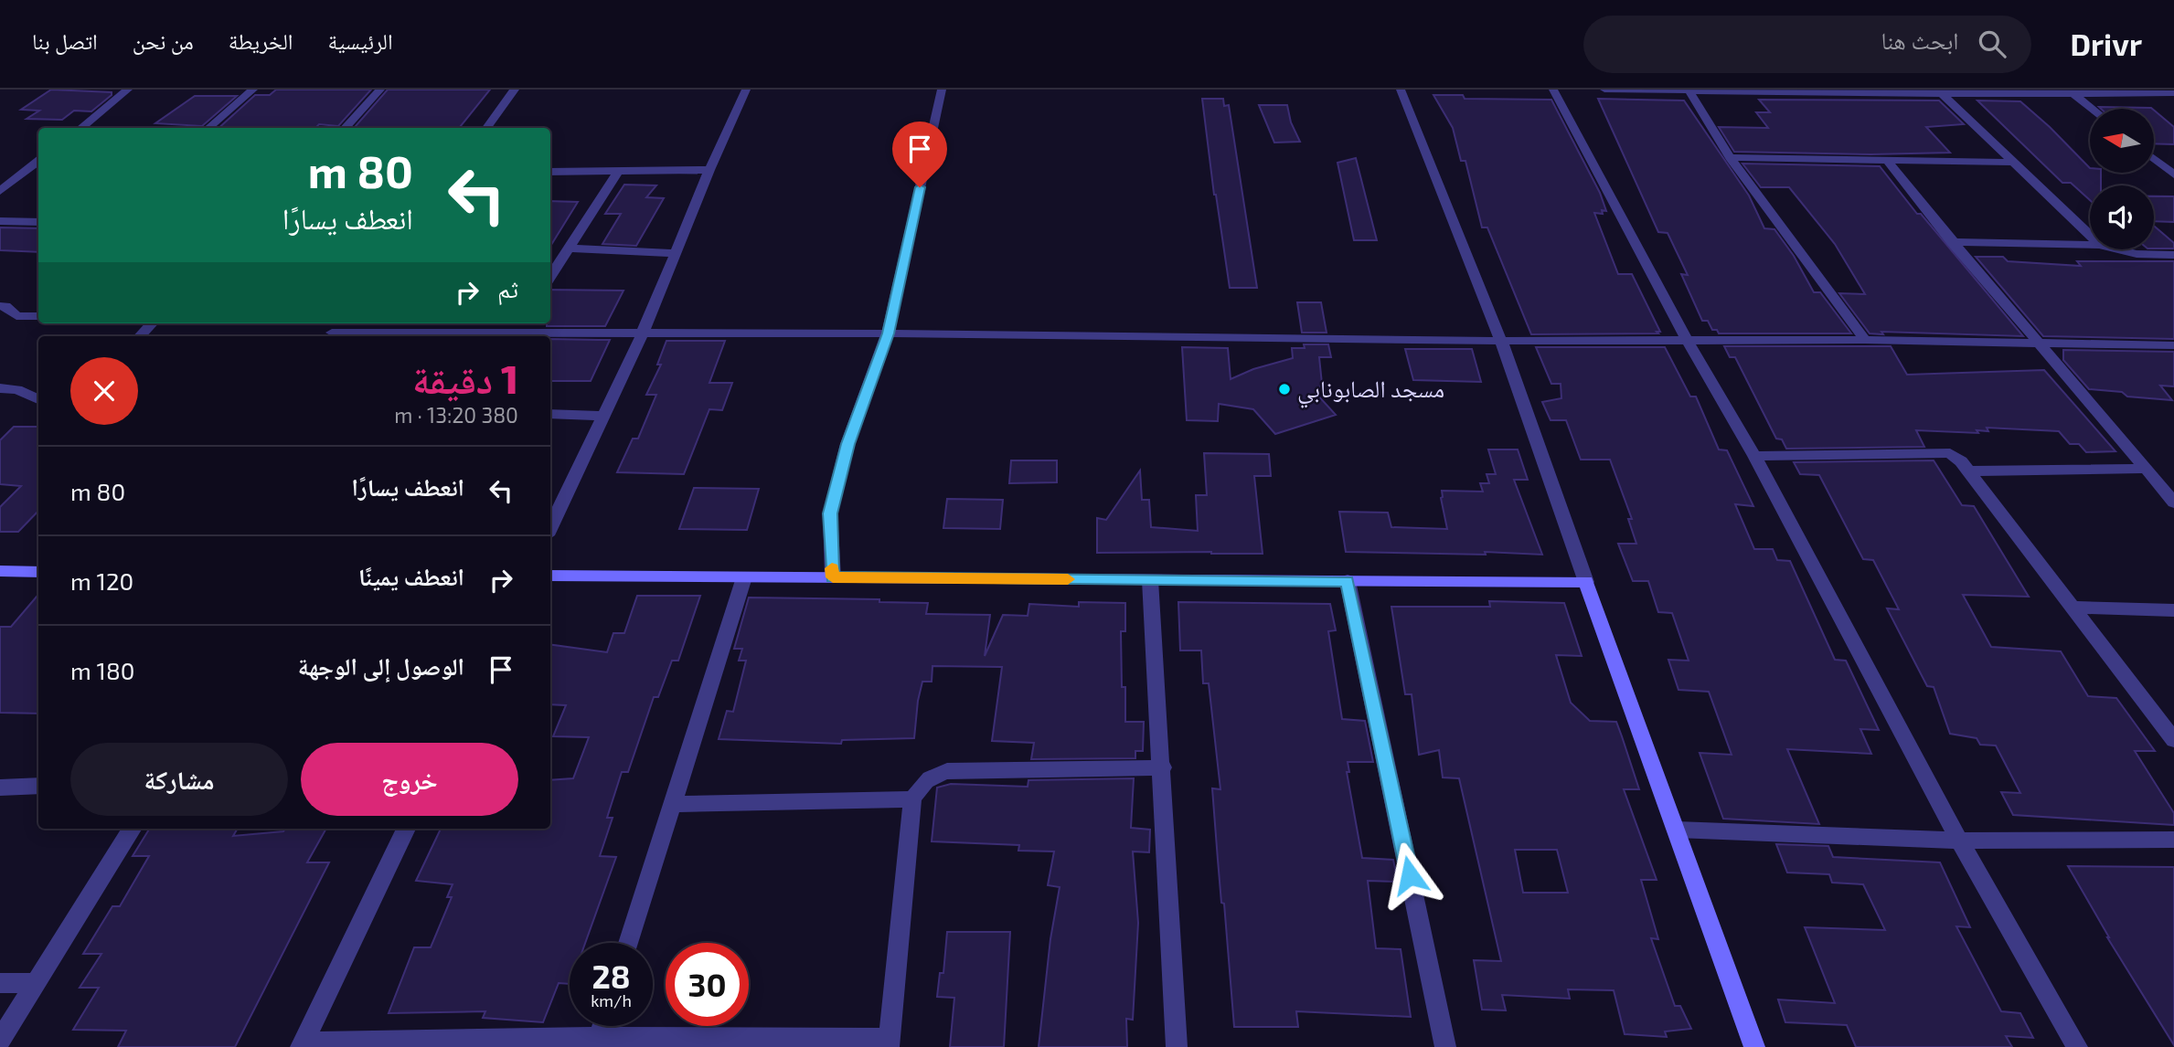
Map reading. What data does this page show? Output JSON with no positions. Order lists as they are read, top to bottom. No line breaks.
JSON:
{"places":["مسجد الصابونابي"],"north":"left","page":{"header":"Drivr","search":"ابحث هنا","nav":["الرئيسية","الخريطة","من نحن","اتصل بنا"],"turn":["80 m","انعطف يسارًا"],"then":"ثم","heading":["1 دقيقة","380 m · 13:20"],"list":[{"name":"انعطف يسارًا","value":"80 m"},{"name":"انعطف يمينًا","value":"120 m"},{"name":"الوصول إلى الوجهة","value":"180 m"}],"buttons":["خروج","مشاركة"],"speed":"28 km/h","limit":"30"}}
